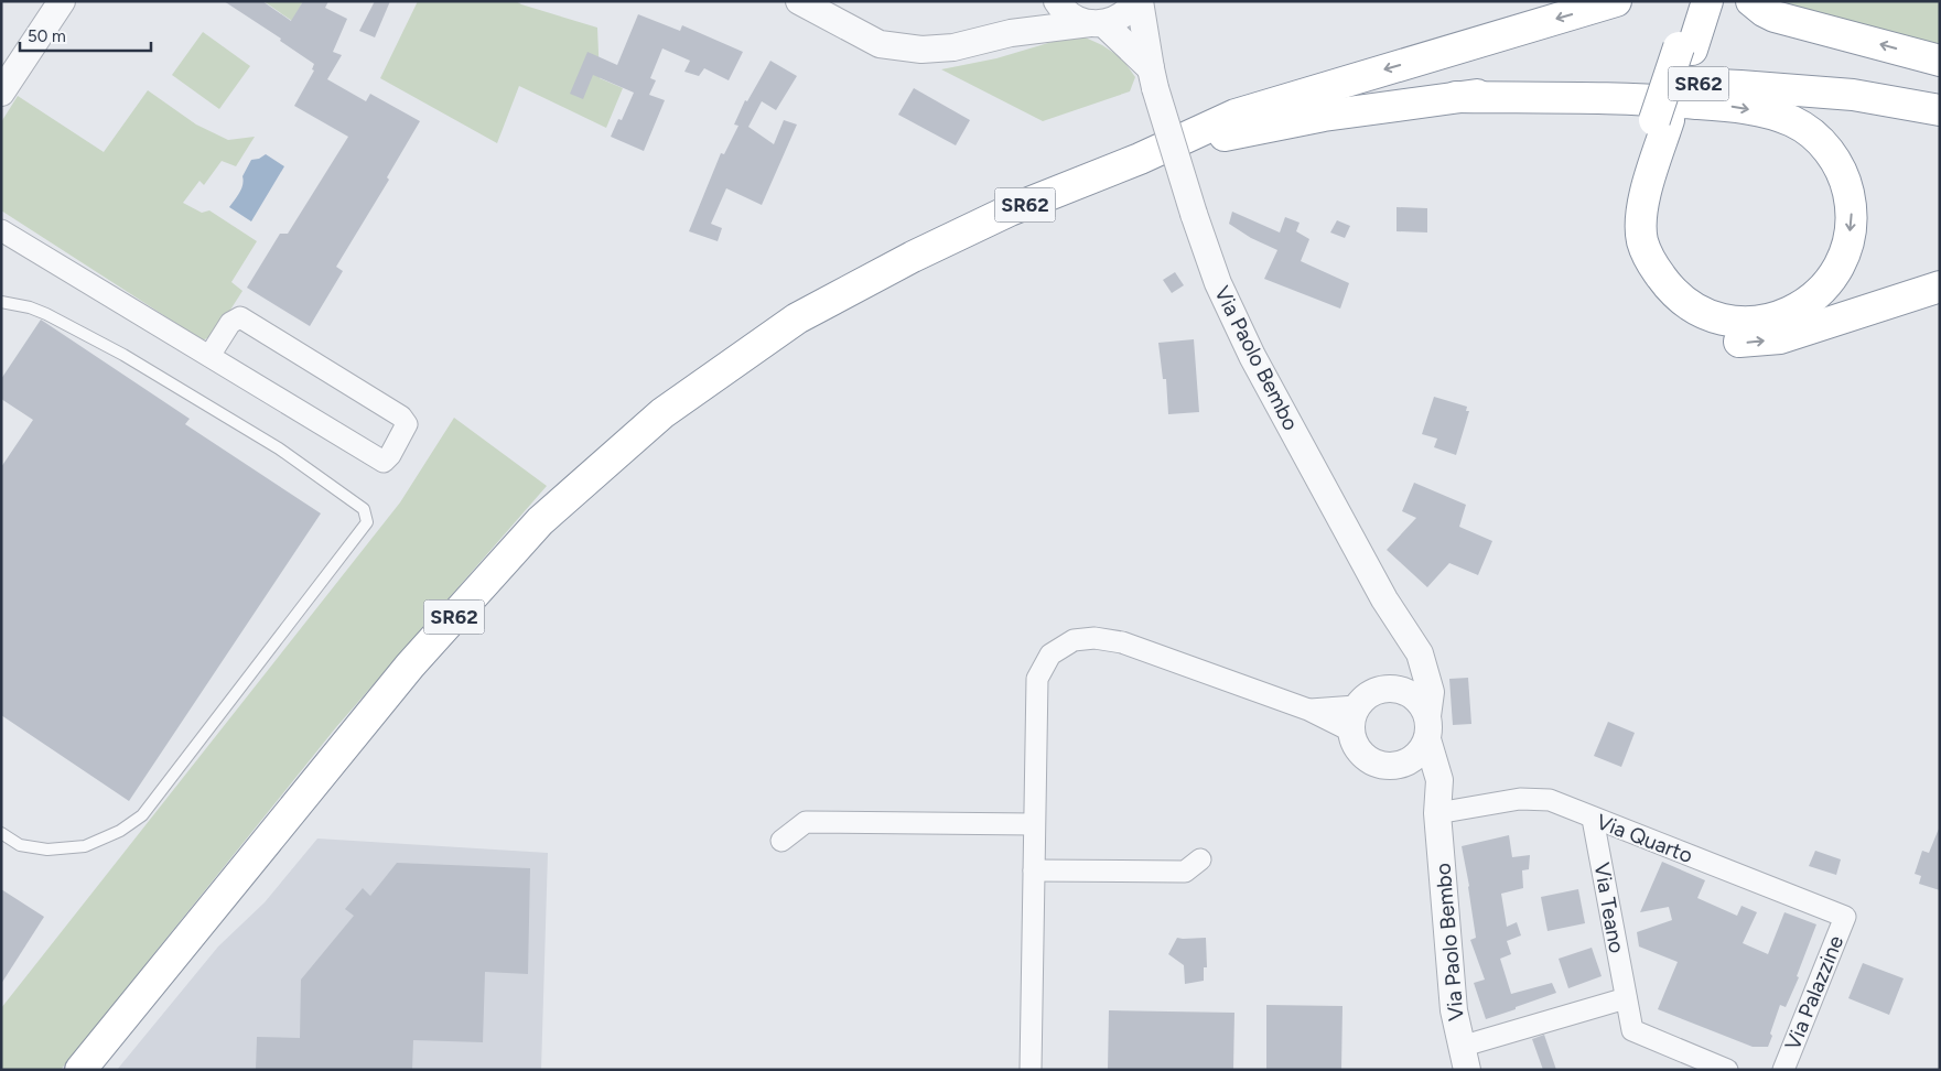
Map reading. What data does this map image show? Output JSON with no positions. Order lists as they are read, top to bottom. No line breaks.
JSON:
{"streets":{"highway":["SR62"],"street":["Via Paolo Bembo","Via Quarto","Via Teano","Via Palazzine"]},"crossings":[["Via Paolo Bembo","Via Quarto"],["Via Quarto","Via Teano"],["Via Quarto","Via Palazzine"]],"scale_bar":"50 m"}
